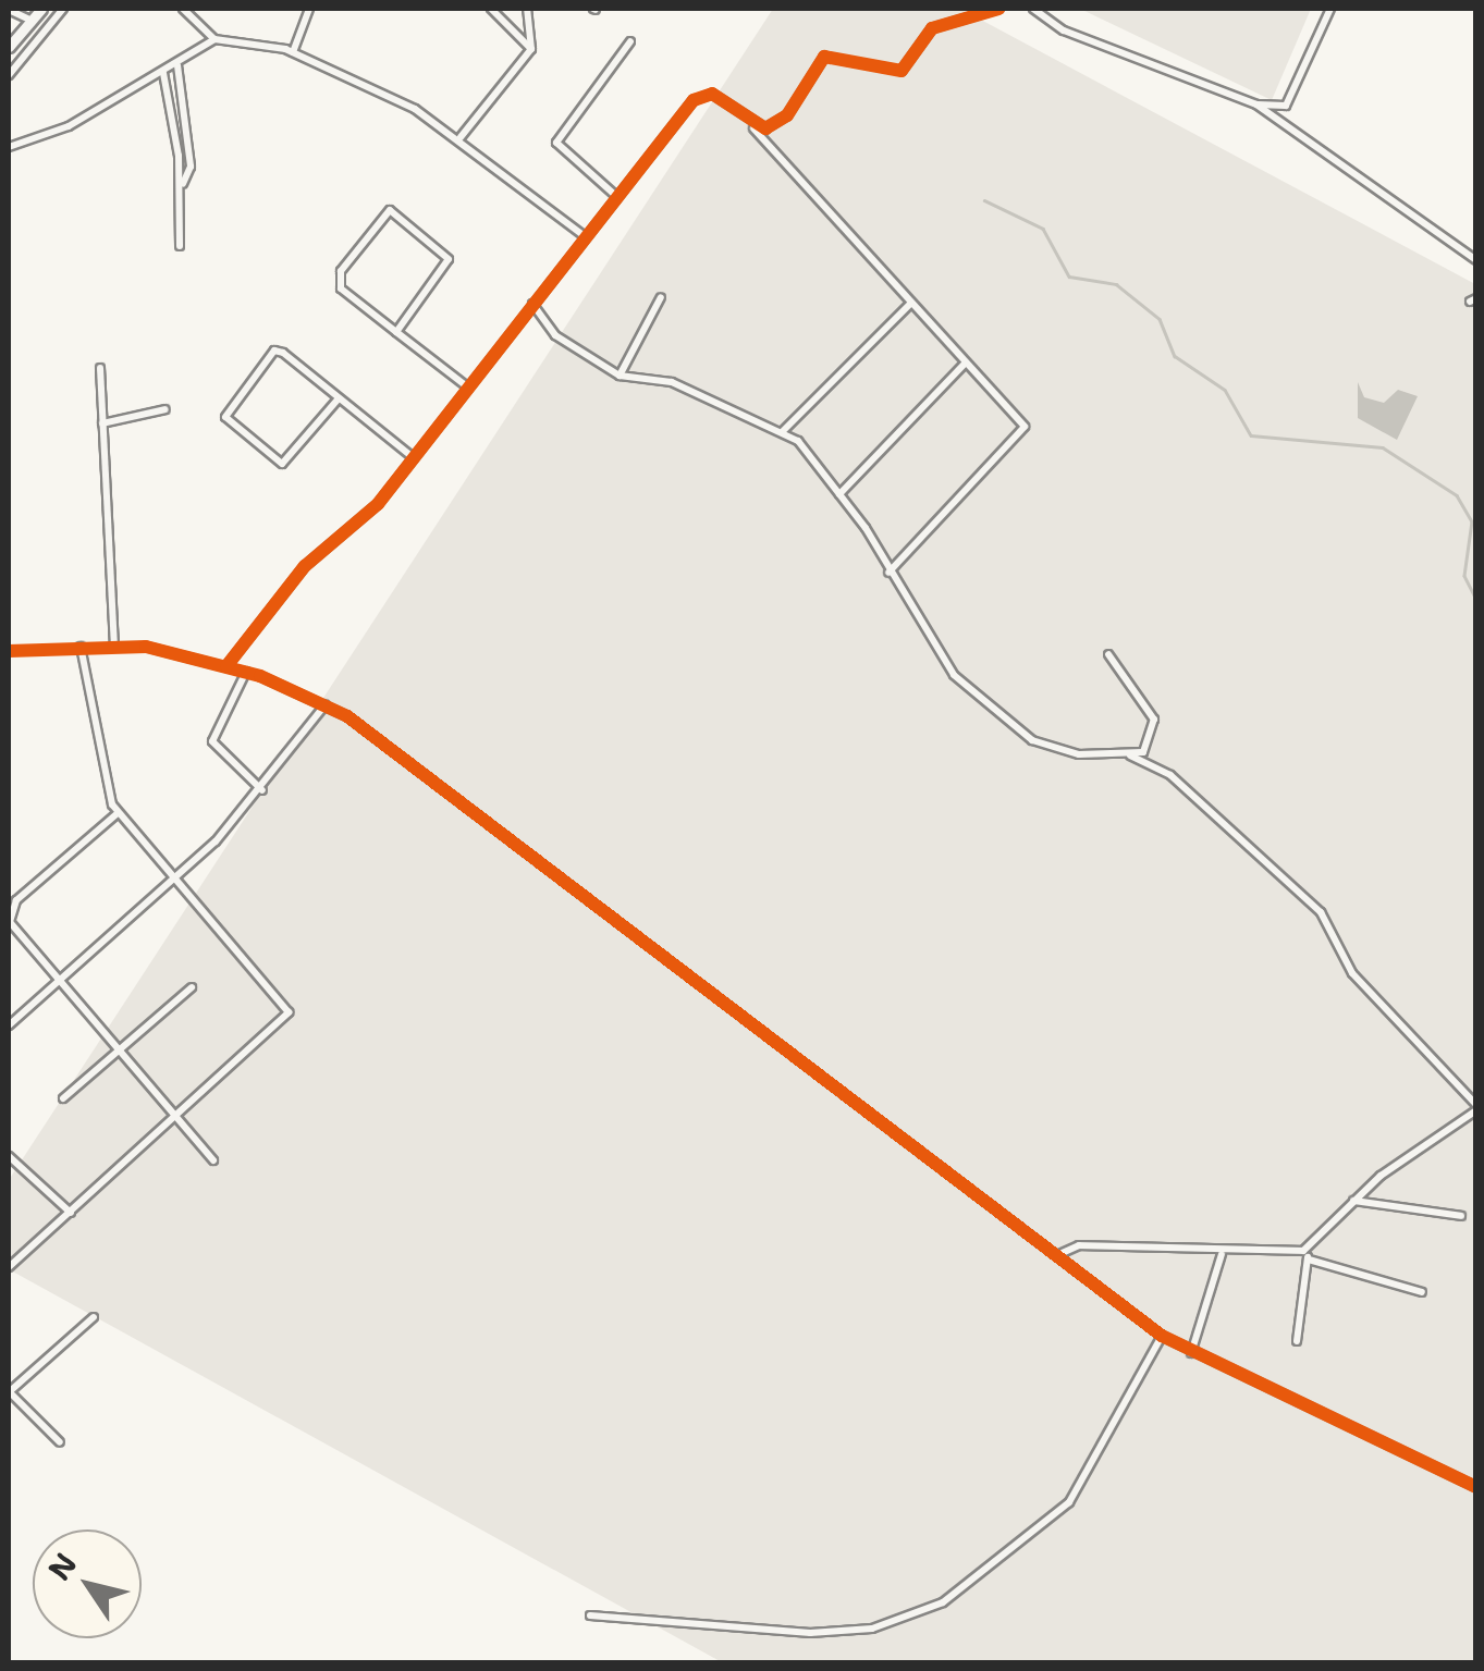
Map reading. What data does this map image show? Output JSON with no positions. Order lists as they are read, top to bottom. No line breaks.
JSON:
{"north":"top left"}
